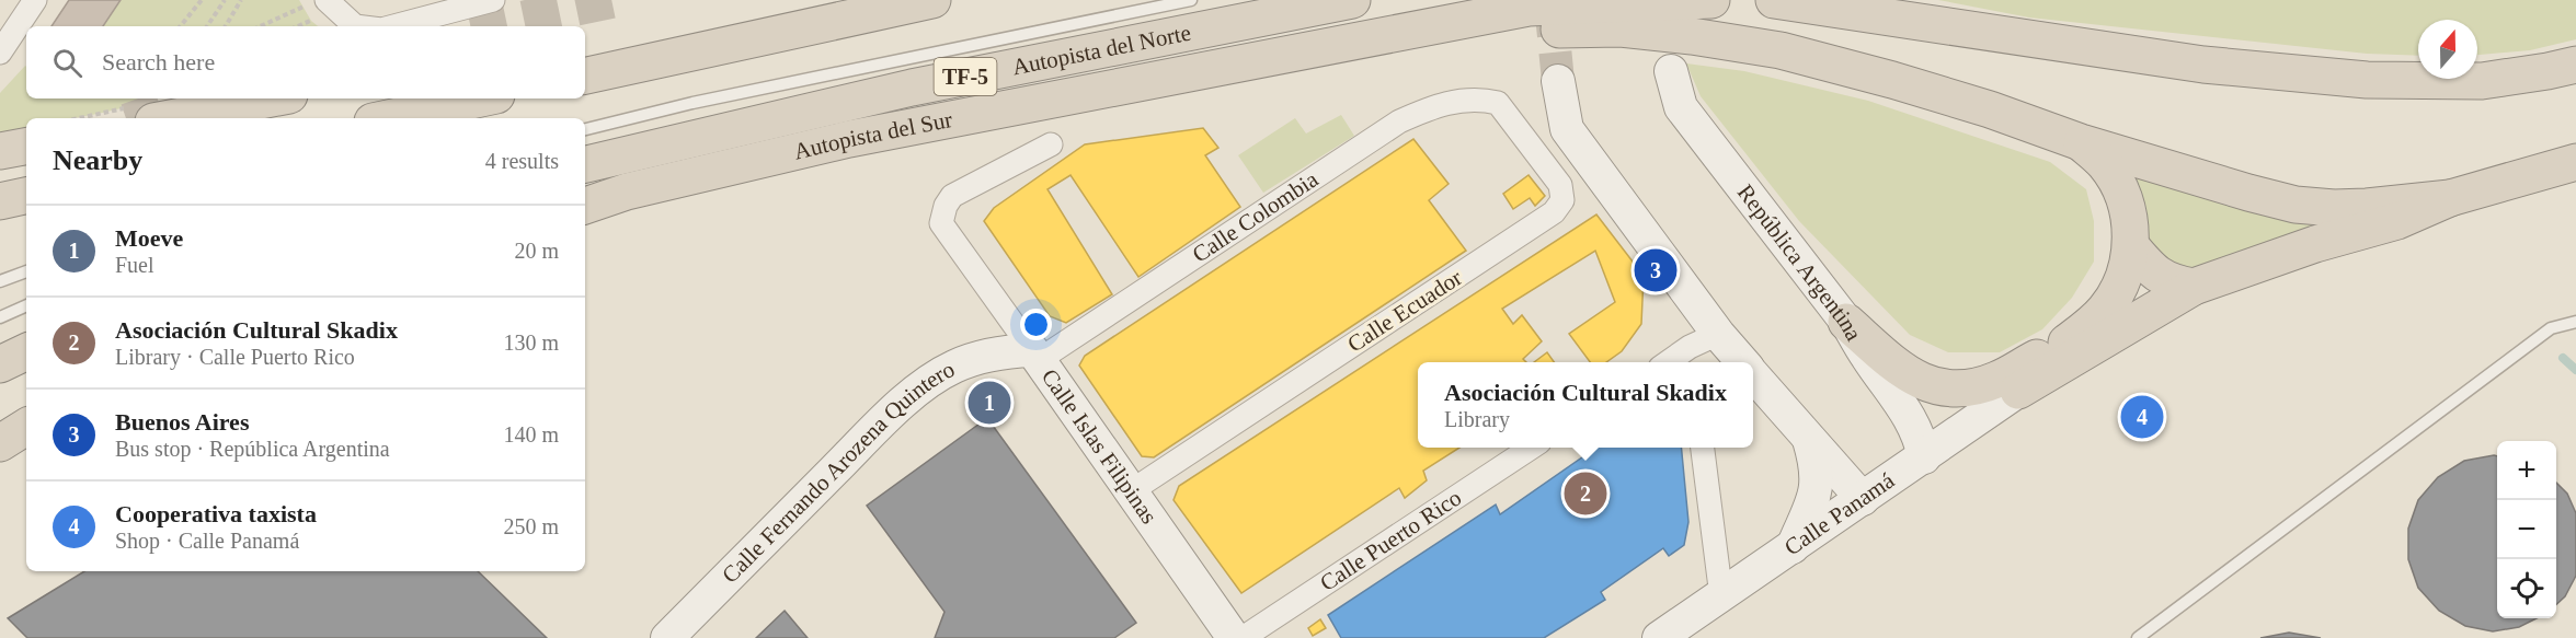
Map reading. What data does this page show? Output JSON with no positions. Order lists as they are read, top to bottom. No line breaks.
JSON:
{"streets":{"highway":["Autopista del Norte","TF-5","Autopista del Sur"],"street":["Calle Colombia","República Argentina","Calle Ecuador","Calle Islas Filipinas","Calle Fernando Arozena Quintero","Calle Panamá","Calle Puerto Rico"]},"crossings":[["Calle Colombia","Calle Ecuador"],["Calle Colombia","Calle Islas Filipinas"],["Calle Colombia","Calle Fernando Arozena Quintero"],["República Argentina","Calle Panamá"],["Calle Ecuador","Calle Islas Filipinas"],["Calle Islas Filipinas","Calle Fernando Arozena Quintero"]],"north":"top","page":{"search":"Search here","heading":["Nearby","4 results"],"list":[{"mark":"1","name":"Moeve","note":"Fuel","value":"20 m"},{"mark":"2","name":"Asociación Cultural Skadix","note":"Library · Calle Puerto Rico","value":"130 m"},{"mark":"3","name":"Buenos Aires","note":"Bus stop · República Argentina","value":"140 m"},{"mark":"4","name":"Cooperativa taxista","note":"Shop · Calle Panamá","value":"250 m"}],"pins":["3","1","4","2"],"popup":["Asociación Cultural Skadix","Library"],"map_buttons":["+","−"]}}
